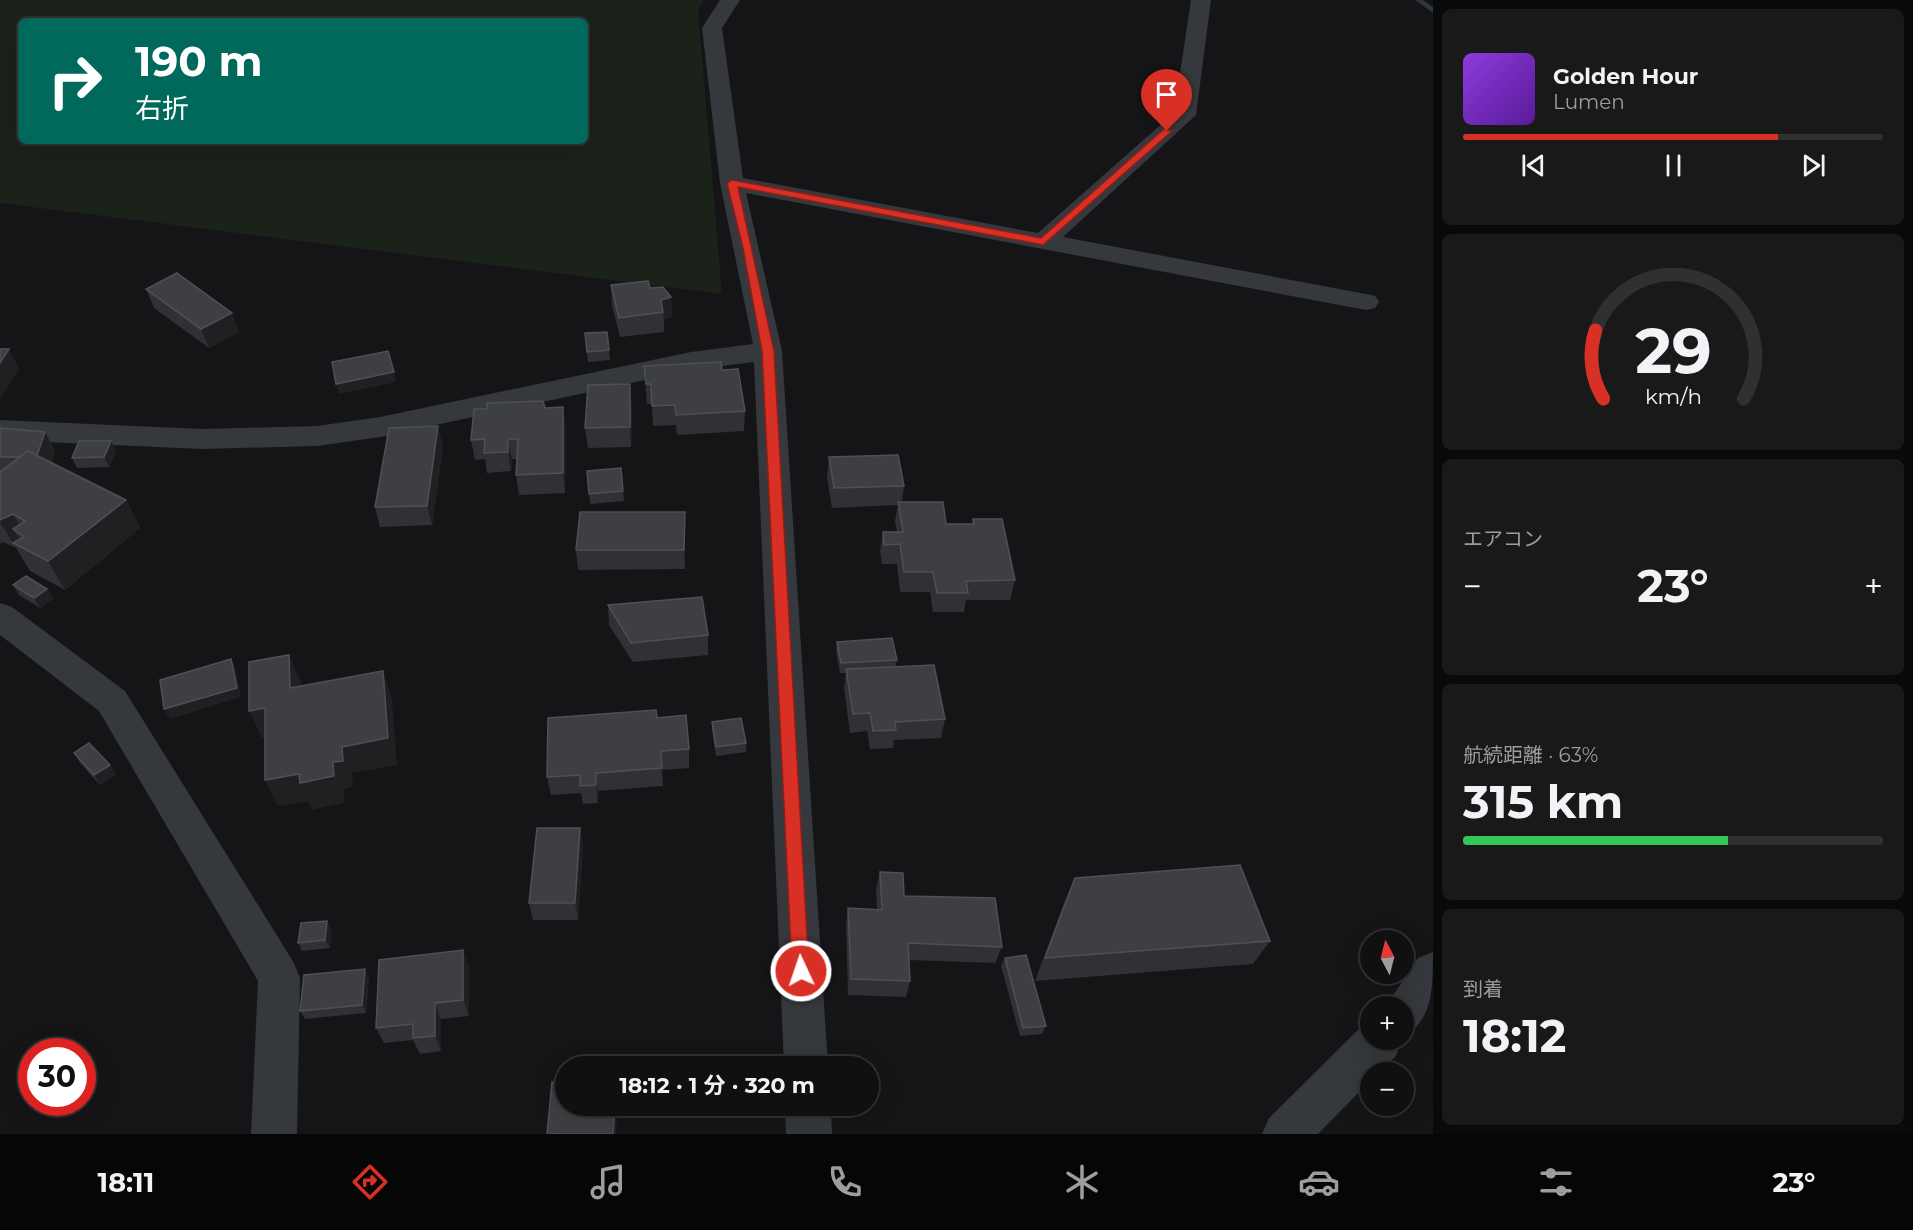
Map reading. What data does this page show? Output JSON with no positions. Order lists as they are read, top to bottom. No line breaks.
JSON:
{"north":"top","page":{"turn":["190 m","右折"],"song":["Golden Hour","Lumen"],"tile":["エアコン",["航続距離 · 63%","315 km"],["到着","18:12"]],"heat":["−","23°","+"],"map_buttons":["+","−"],"limit":"30","trip":"18:12 · 1 分 · 320 m","tabs":["18:11","23°"],"gauge":["29","km/h"]}}
